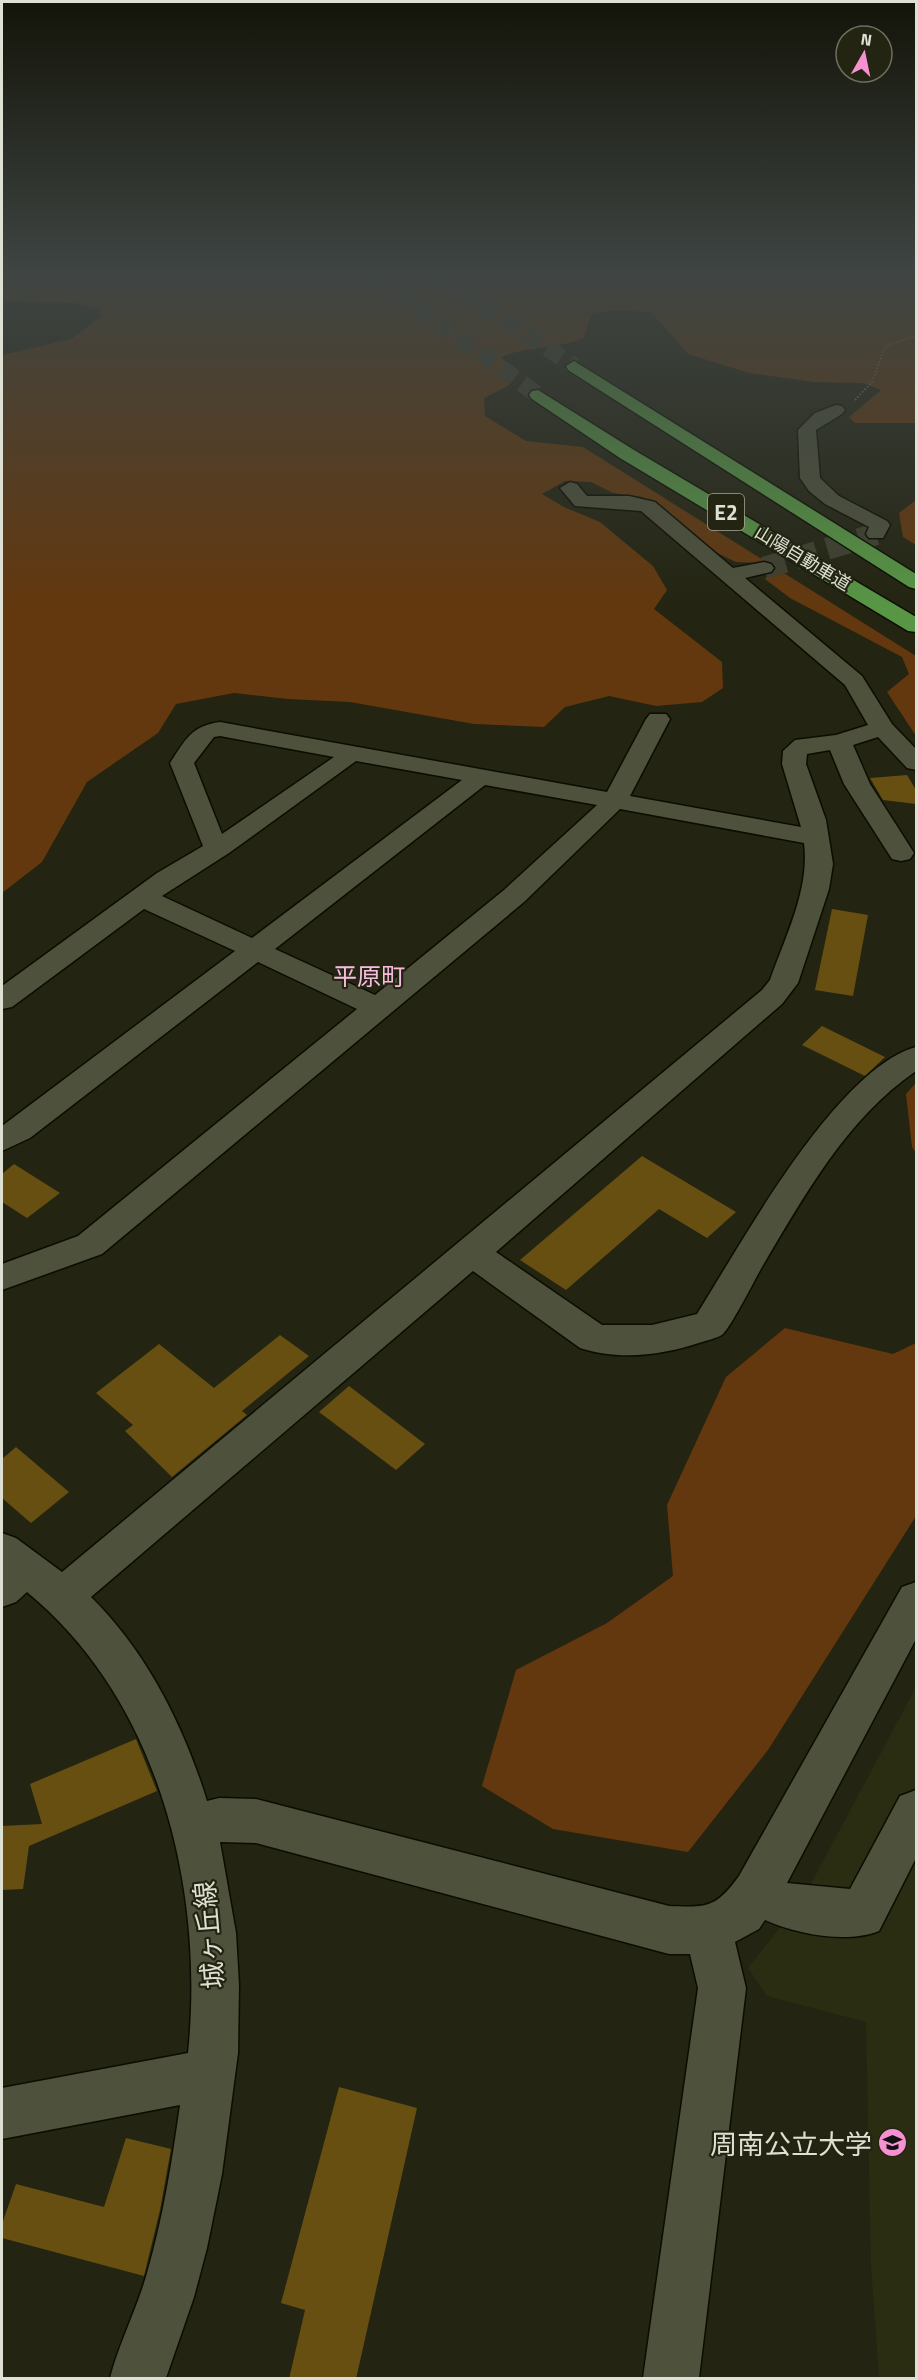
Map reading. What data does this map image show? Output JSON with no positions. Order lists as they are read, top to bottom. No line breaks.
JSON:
{"streets":{"highway":["E2","山陽自動車道"],"street":["城ヶ丘線"]},"districts":["平原町"],"places":{"school or university":["周南公立大学"]},"north":"top"}
